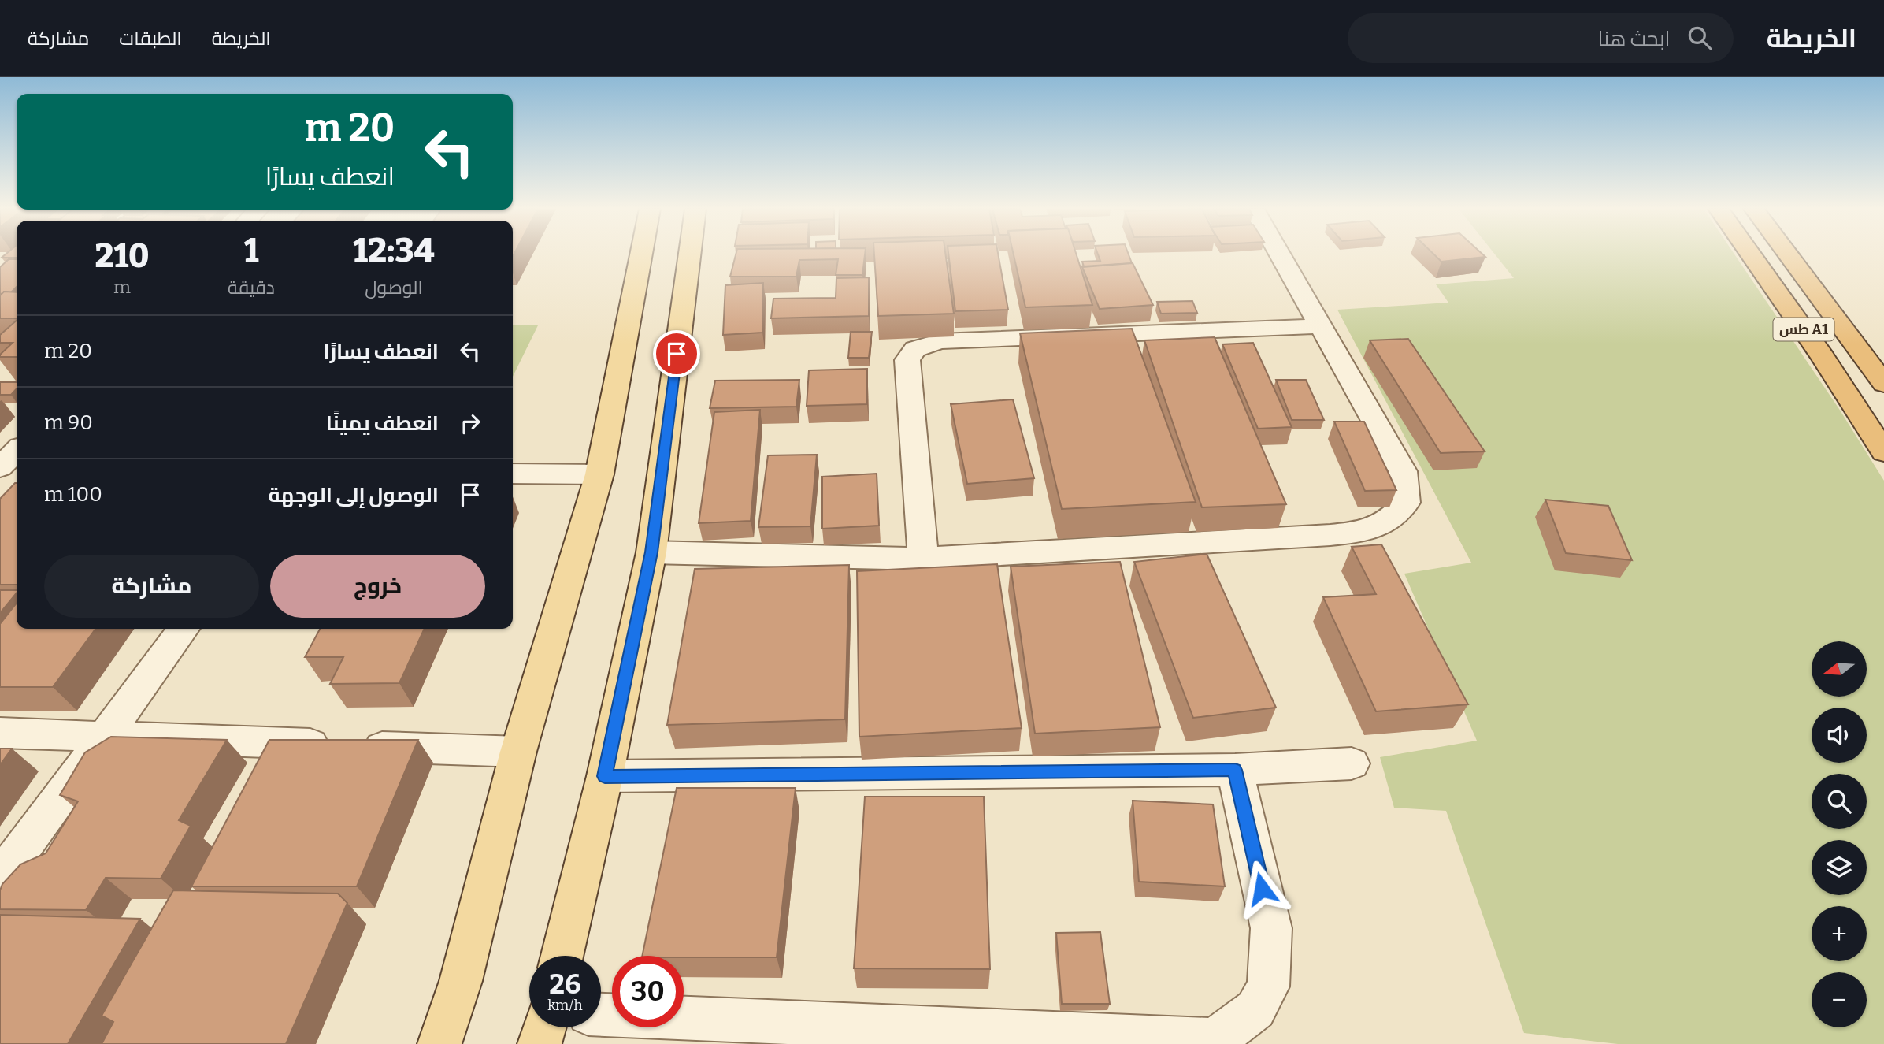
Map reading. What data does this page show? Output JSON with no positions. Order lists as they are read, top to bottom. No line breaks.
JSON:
{"streets":{"highway":["طس A1"]},"north":"left","page":{"header":"الخريطة","search":"ابحث هنا","nav":["الخريطة","الطبقات","مشاركة"],"turn":["20 m","انعطف يسارًا"],"eta":["12:34","الوصول","1","دقيقة","210","m"],"list":[{"name":"انعطف يسارًا","value":"20 m"},{"name":"انعطف يمينًا","value":"90 m"},{"name":"الوصول إلى الوجهة","value":"100 m"}],"buttons":["خروج","مشاركة"],"map_buttons":["+","−"],"speed":"26 km/h","limit":"30"}}
